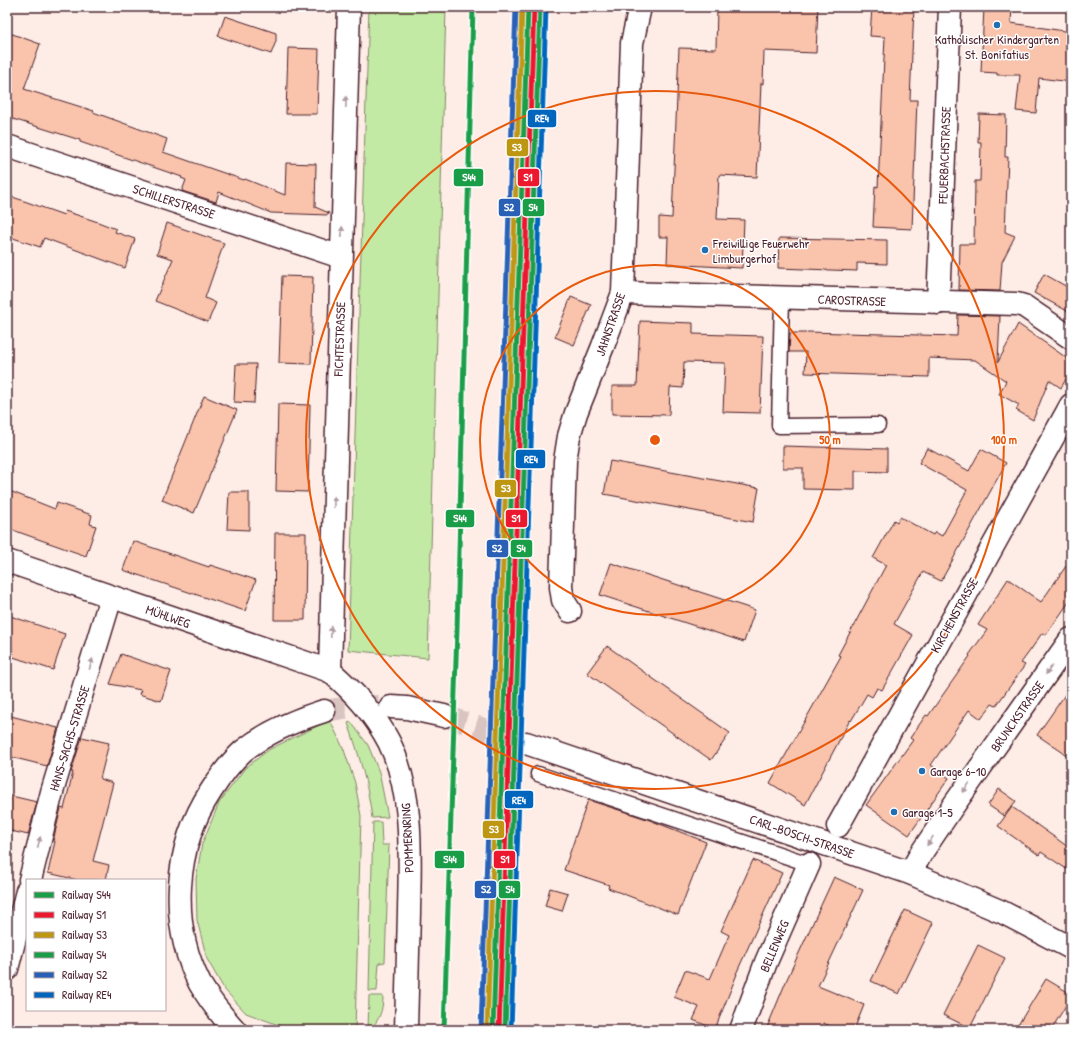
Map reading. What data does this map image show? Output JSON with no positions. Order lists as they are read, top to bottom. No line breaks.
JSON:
{"streets":{"street":["FEUERBACHSTRASSE","SCHILLERSTRASSE","CAROSTRASSE","JAHNSTRASSE","FICHTESTRASSE","KIRCHENSTRASSE","MÜHLWEG","BRUNCKSTRASSE","HANS-SACHS-STRASSE","CARL-BOSCH-STRASSE","POMMERNRING","BELLENWEG"]},"crossings":[["FEUERBACHSTRASSE","CAROSTRASSE"],["SCHILLERSTRASSE","FICHTESTRASSE"],["CAROSTRASSE","JAHNSTRASSE"],["FICHTESTRASSE","MÜHLWEG"],["FICHTESTRASSE","POMMERNRING"],["MÜHLWEG","HANS-SACHS-STRASSE"],["MÜHLWEG","POMMERNRING"],["BRUNCKSTRASSE","CARL-BOSCH-STRASSE"],["CARL-BOSCH-STRASSE","BELLENWEG"]],"one_way":["FICHTESTRASSE","BRUNCKSTRASSE","HANS-SACHS-STRASSE"],"places":["Katholischer Kindergarten St. Bonifatius","Freiwillige Feuerwehr Limburgerhof","Garage 6-10","Garage 1-5"],"lines":["rail line S44","rail line S1","rail line S3","rail line S4","rail line S2","rail line RE4"],"legend":["Railway S44","Railway S1","Railway S3","Railway S4","Railway S2","Railway RE4"],"rings":["50 m","100 m"]}
